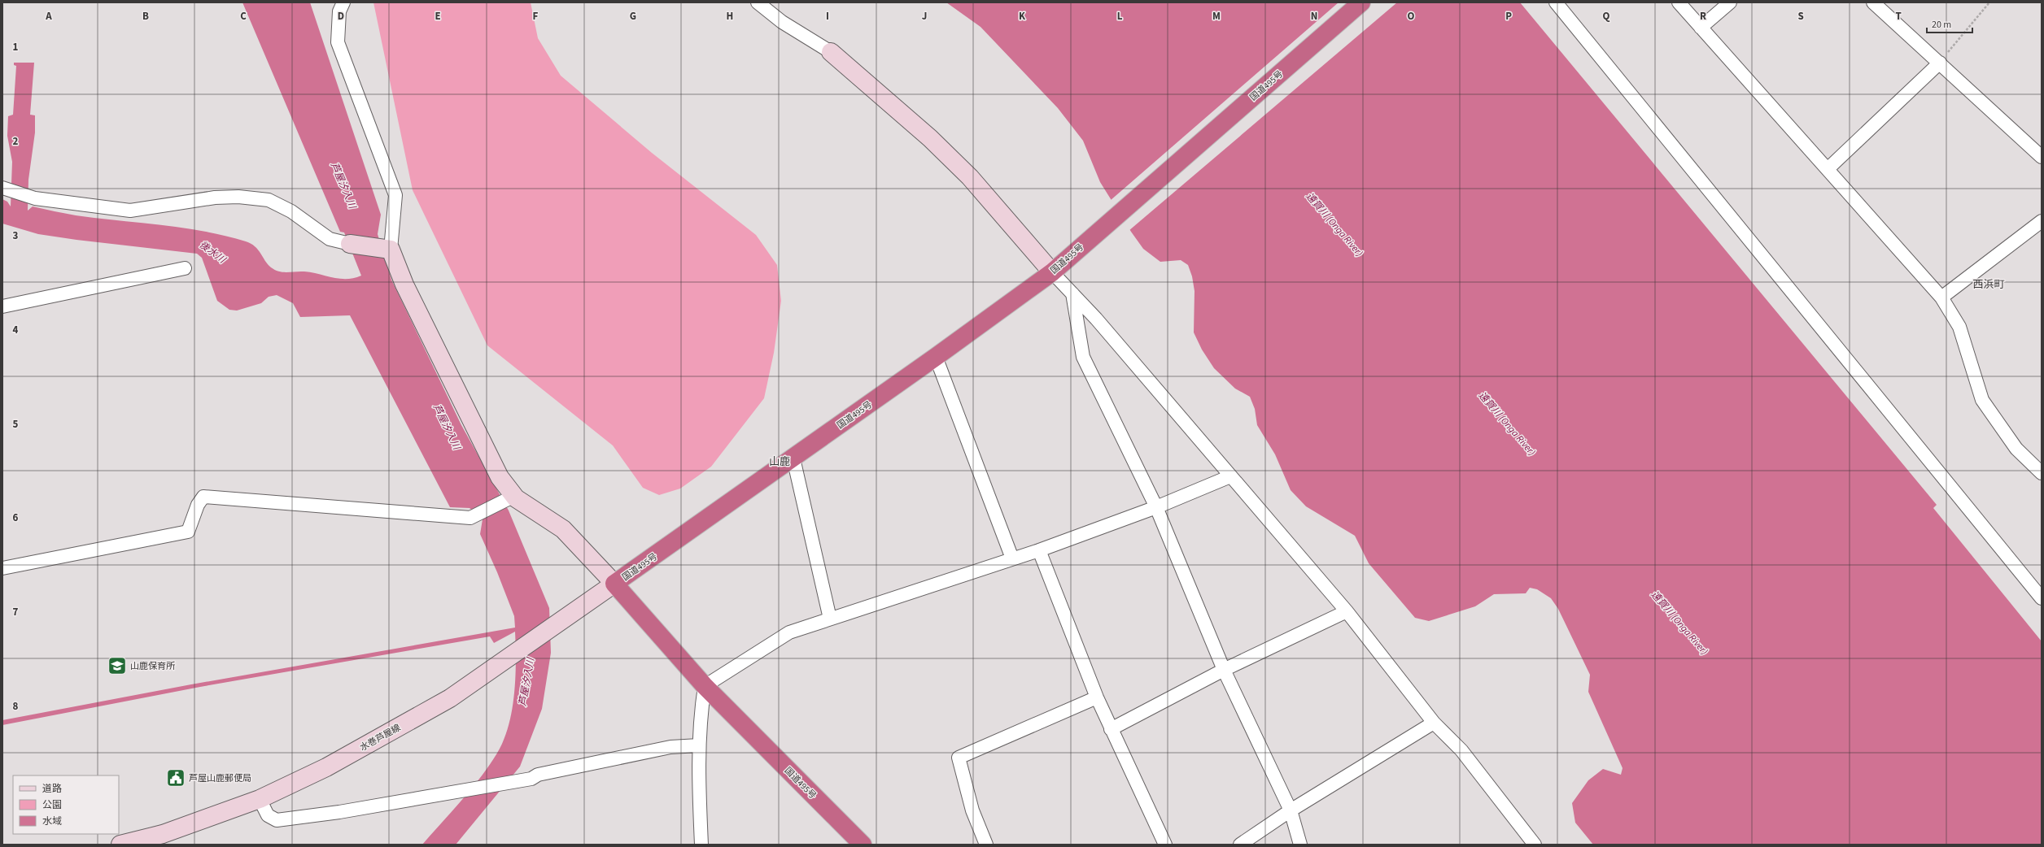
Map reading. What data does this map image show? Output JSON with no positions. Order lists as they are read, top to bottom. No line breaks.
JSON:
{"streets":{"highway":["国道495号"],"street":["水巻芦屋線"]},"crossings":[["国道495号","水巻芦屋線"]],"districts":["西浜町","山鹿"],"water":["芦屋汐入川","遠賀川 (Onga River)","後水川"],"places":{"school or university":["山鹿保育所"],"public building":["芦屋山鹿郵便局"]},"legend":["道路","公園","水域"],"scale_bar":"20 m","grid":{"columns":["A","B","C","D","E","F","G","H","I","J","K","L","M","N","O","P","Q","R","S","T"],"rows":["1","2","3","4","5","6","7","8"]}}
